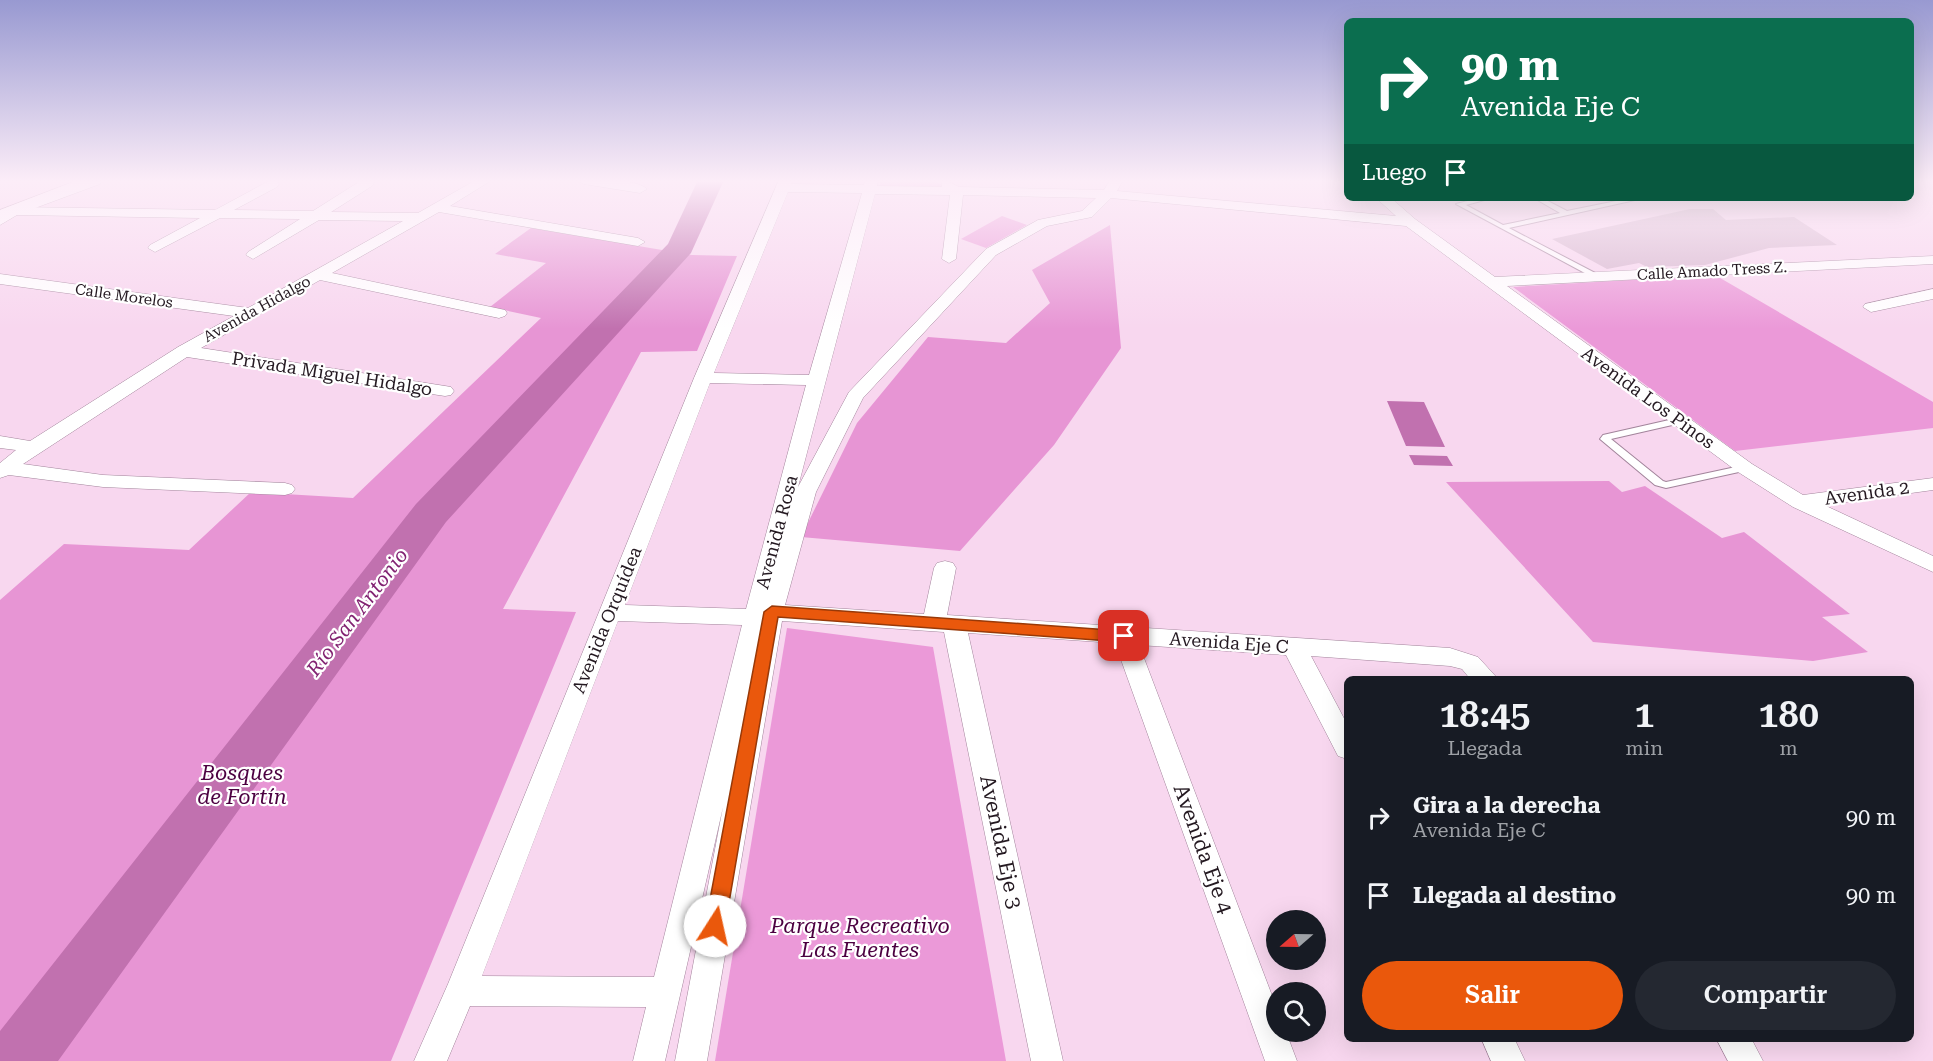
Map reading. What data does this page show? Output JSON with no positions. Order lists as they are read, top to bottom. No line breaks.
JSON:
{"streets":{"street":["Calle Amado Tress Z.","Calle Morelos","Avenida Hidalgo","Privada Miguel Hidalgo","Avenida Los Pinos","Avenida 2","Avenida Rosa","Avenida Orquídea","Avenida Eje C","Avenida Eje 3","Avenida Eje 4"]},"crossings":[["Calle Amado Tress Z.","Avenida Los Pinos"],["Calle Morelos","Avenida Hidalgo"],["Avenida Hidalgo","Privada Miguel Hidalgo"],["Avenida Los Pinos","Avenida 2"],["Avenida Rosa","Avenida Eje C"],["Avenida Orquídea","Avenida Eje C"],["Avenida Eje C","Avenida Eje 3"],["Avenida Eje C","Avenida Eje 4"]],"water":["Río San Antonio"],"parks":["Bosques de Fortín","Parque Recreativo Las Fuentes"],"north":"left","page":{"turn":["90 m","Avenida Eje C"],"then":"Luego","eta":["18:45","Llegada","1","min","180","m"],"list":[{"name":"Gira a la derecha","note":"Avenida Eje C","value":"90 m"},{"name":"Llegada al destino","value":"90 m"}],"buttons":["Salir","Compartir"]}}
